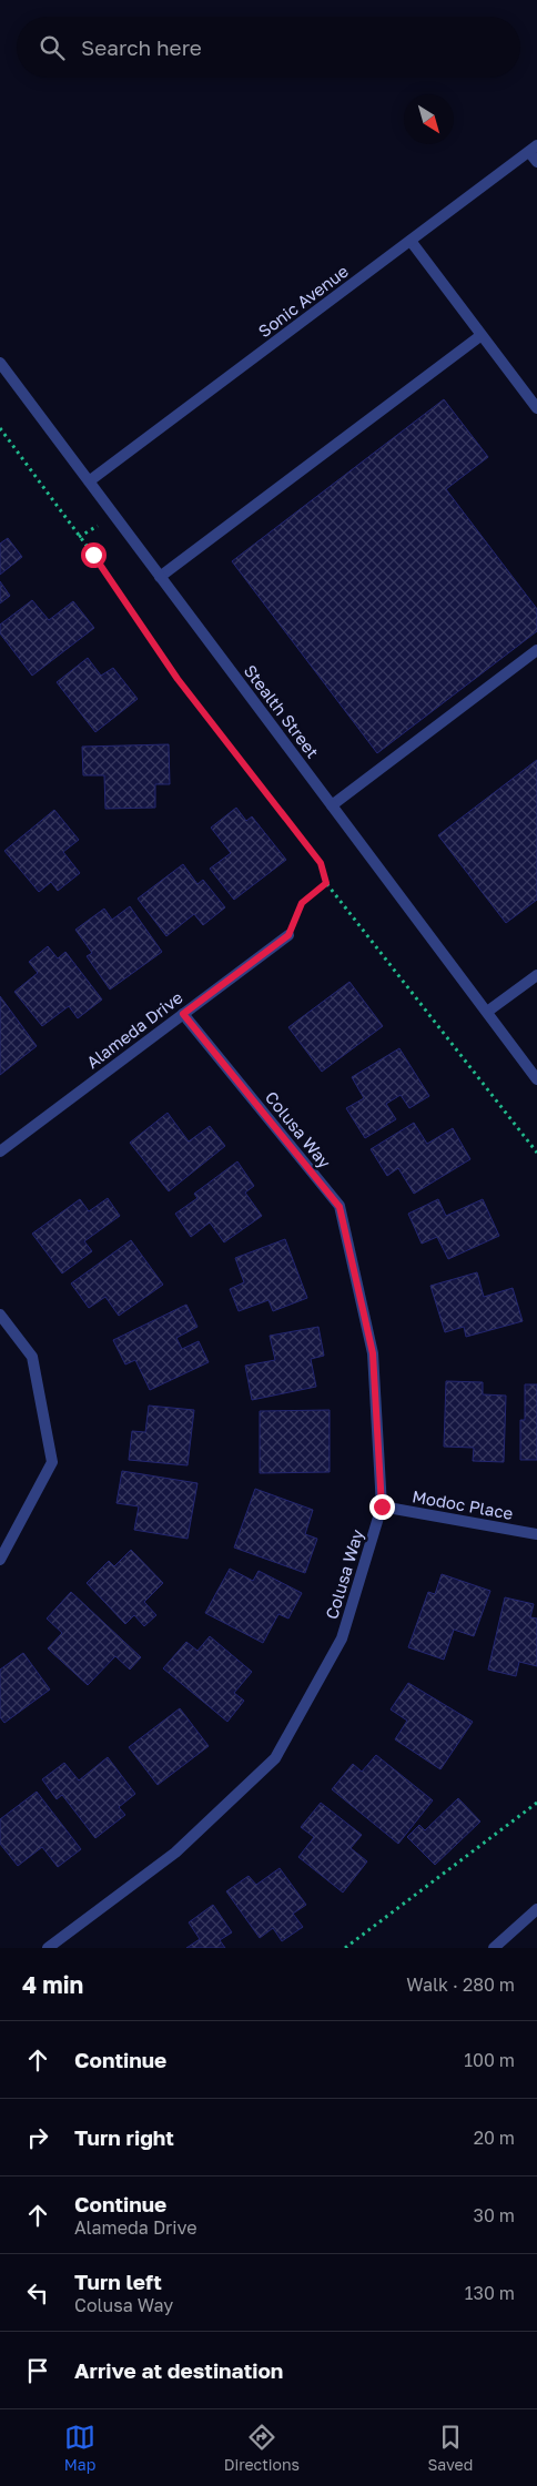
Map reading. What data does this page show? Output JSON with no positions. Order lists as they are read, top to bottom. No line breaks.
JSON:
{"streets":{"street":["Sonic Avenue","Stealth Street","Alameda Drive","Colusa Way","Modoc Place"]},"crossings":[["Sonic Avenue","Stealth Street"],["Alameda Drive","Colusa Way"],["Colusa Way","Modoc Place"]],"north":"bottom right","page":{"search":"Search here","heading":["4 min","Walk · 280 m"],"list":[["Continue","100 m"],["Turn right","20 m"],["Continue","Alameda Drive","30 m"],["Turn left","Colusa Way","130 m"],"Arrive at destination"],"nav":["Map","Directions","Saved"]}}
